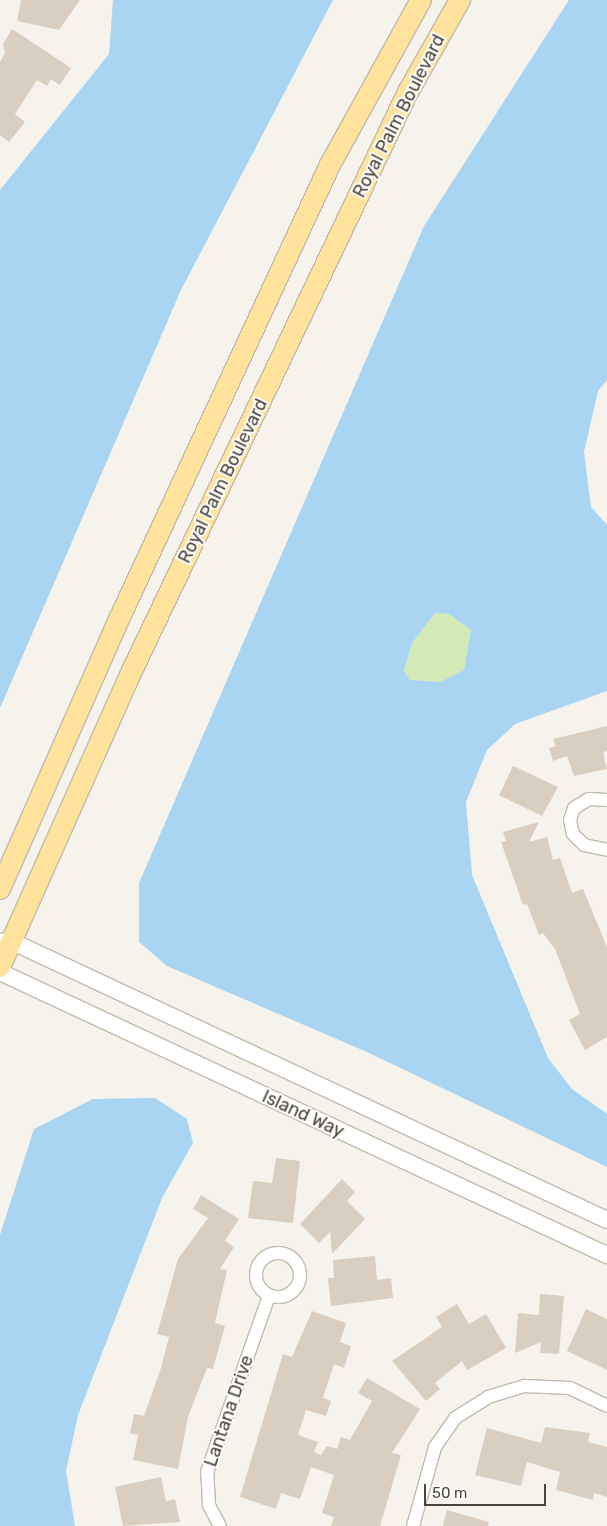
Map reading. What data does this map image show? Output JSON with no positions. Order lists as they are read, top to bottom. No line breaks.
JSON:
{"streets":{"main road":["Royal Palm Boulevard"],"street":["Island Way","Lantana Drive"]},"crossings":[["Royal Palm Boulevard","Island Way"]],"scale_bar":"50 m"}
